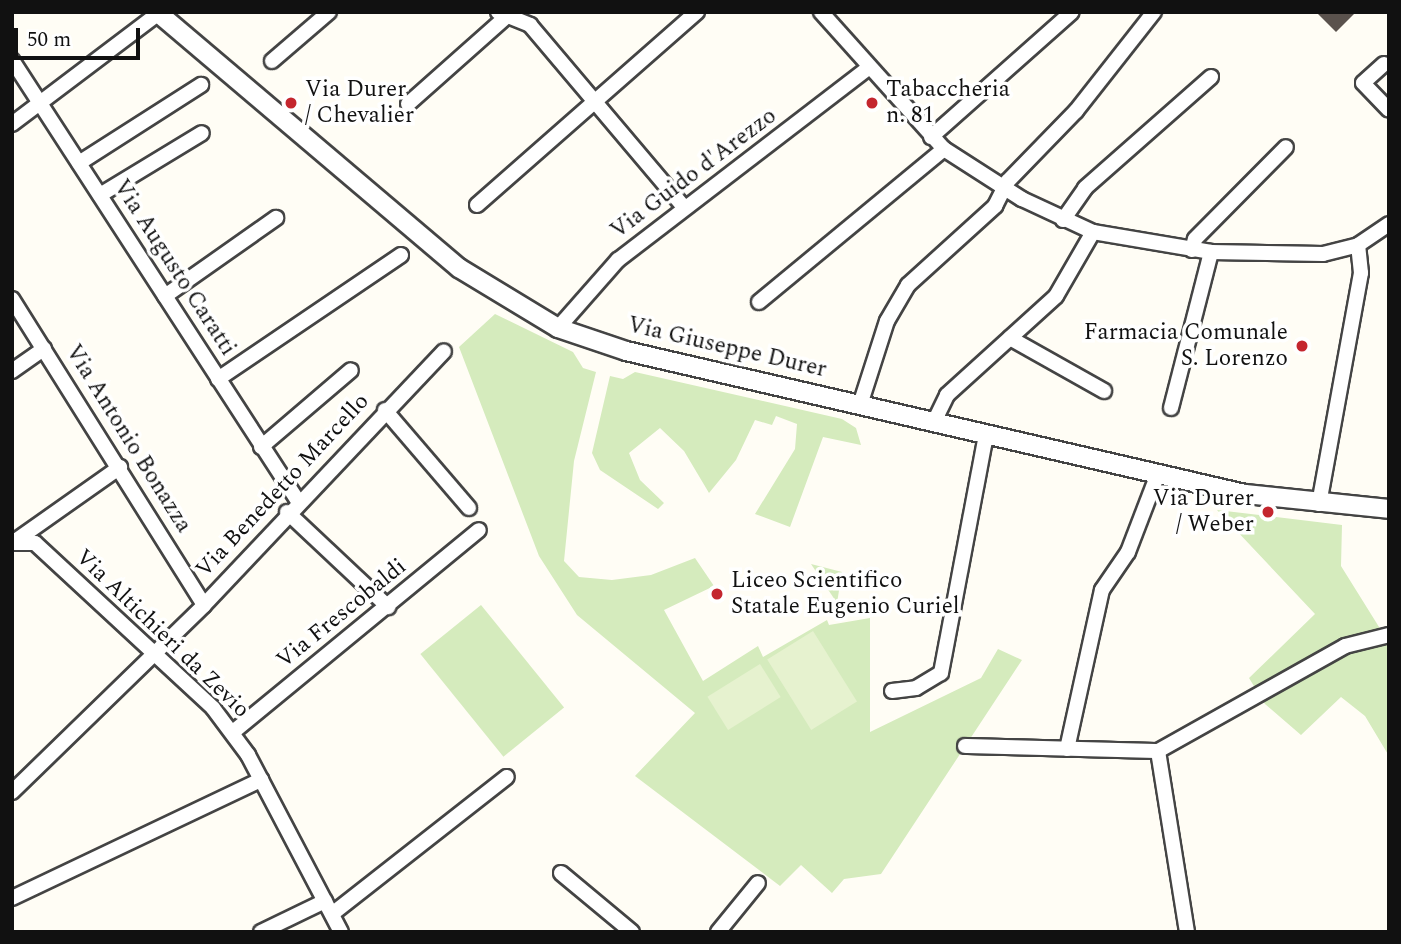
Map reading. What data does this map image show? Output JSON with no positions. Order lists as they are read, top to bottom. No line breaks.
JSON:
{"streets":{"street":["Via Guido d'Arezzo","Via Augusto Caratti","Via Giuseppe Durer","Via Antonio Bonazza","Via Benedetto Marcello","Via Frescobaldi","Via Altichieri da Zevio"]},"crossings":[["Via Guido d'Arezzo","Via Giuseppe Durer"],["Via Augusto Caratti","Via Benedetto Marcello"],["Via Antonio Bonazza","Via Benedetto Marcello"],["Via Benedetto Marcello","Via Altichieri da Zevio"],["Via Frescobaldi","Via Altichieri da Zevio"]],"places":["Via Durer / Chevalier","Tabaccheria n. 81","Farmacia Comunale S. Lorenzo","Via Durer / Weber","Liceo Scientifico Statale Eugenio Curiel"],"scale_bar":"50 m"}
